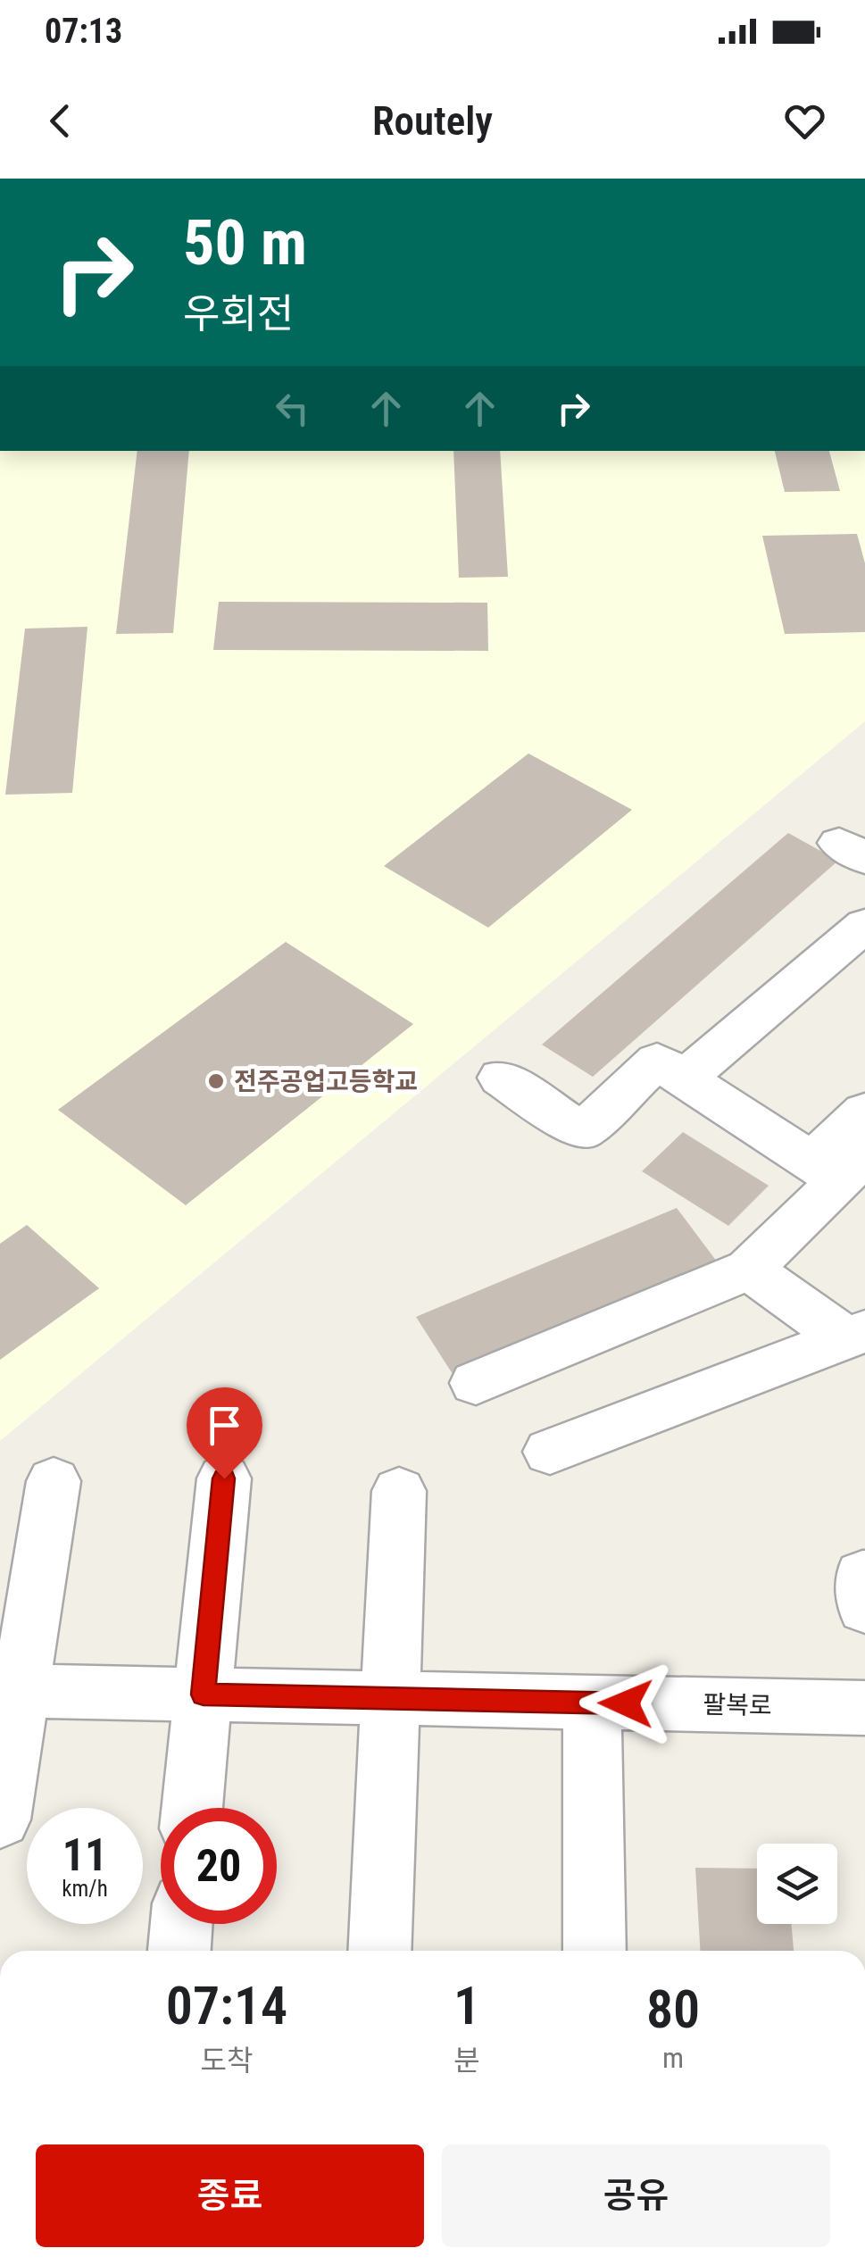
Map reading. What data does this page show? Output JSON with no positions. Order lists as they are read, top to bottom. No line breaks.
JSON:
{"streets":{"lane":["팔복로"]},"places":["전주공업고등학교"],"page":{"status":"07:13","header":"Routely","turn":["50 m","우회전"],"speed":"11 km/h","limit":"20","eta":["07:14","도착","1","분","80","m"],"buttons":["종료","공유"]}}
